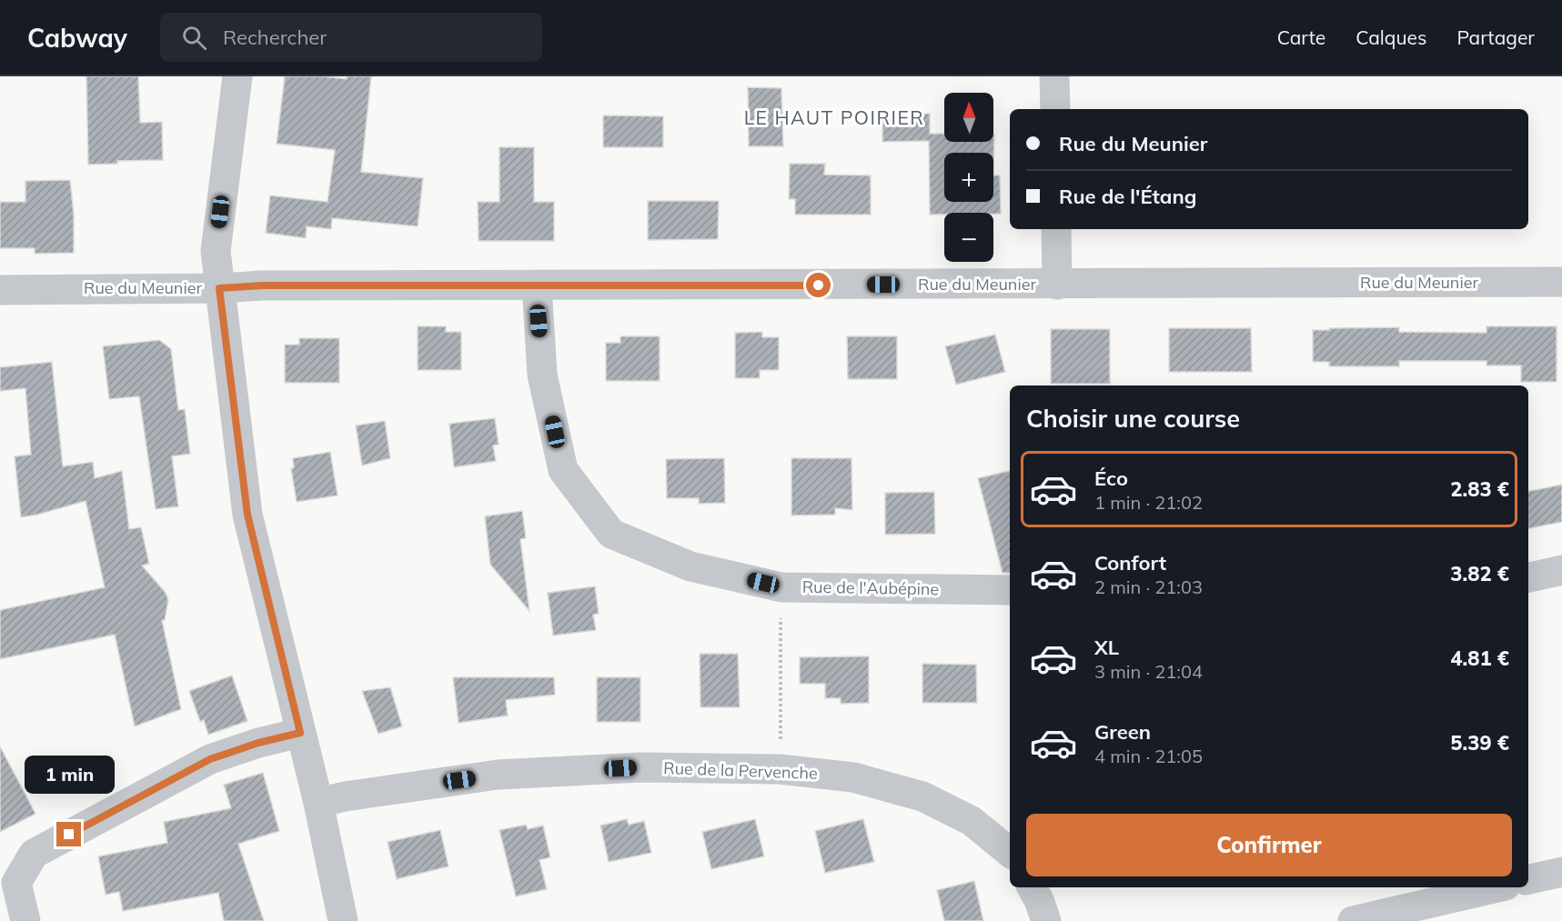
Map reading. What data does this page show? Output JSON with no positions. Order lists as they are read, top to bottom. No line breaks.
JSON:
{"streets":{"street":["Rue du Meunier","Rue de l'Aubépine","Rue de la Pervenche"]},"crossings":[["Rue du Meunier","Rue de l'Aubépine"]],"districts":["LE HAUT POIRIER"],"north":"top","page":{"header":"Cabway","search":"Rechercher","nav":["Carte","Calques","Partager"],"map_buttons":["+","−"],"banner":["Rue du Meunier","Rue de l'Étang"],"heading":"Choisir une course","list":[{"name":"Éco","note":"1 min · 21:02","value":"2.83 €"},{"name":"Confort","note":"2 min · 21:03","value":"3.82 €"},{"name":"XL","note":"3 min · 21:04","value":"4.81 €"},{"name":"Green","note":"4 min · 21:05","value":"5.39 €"}],"bubble":"1 min","buttons":"Confirmer"}}
